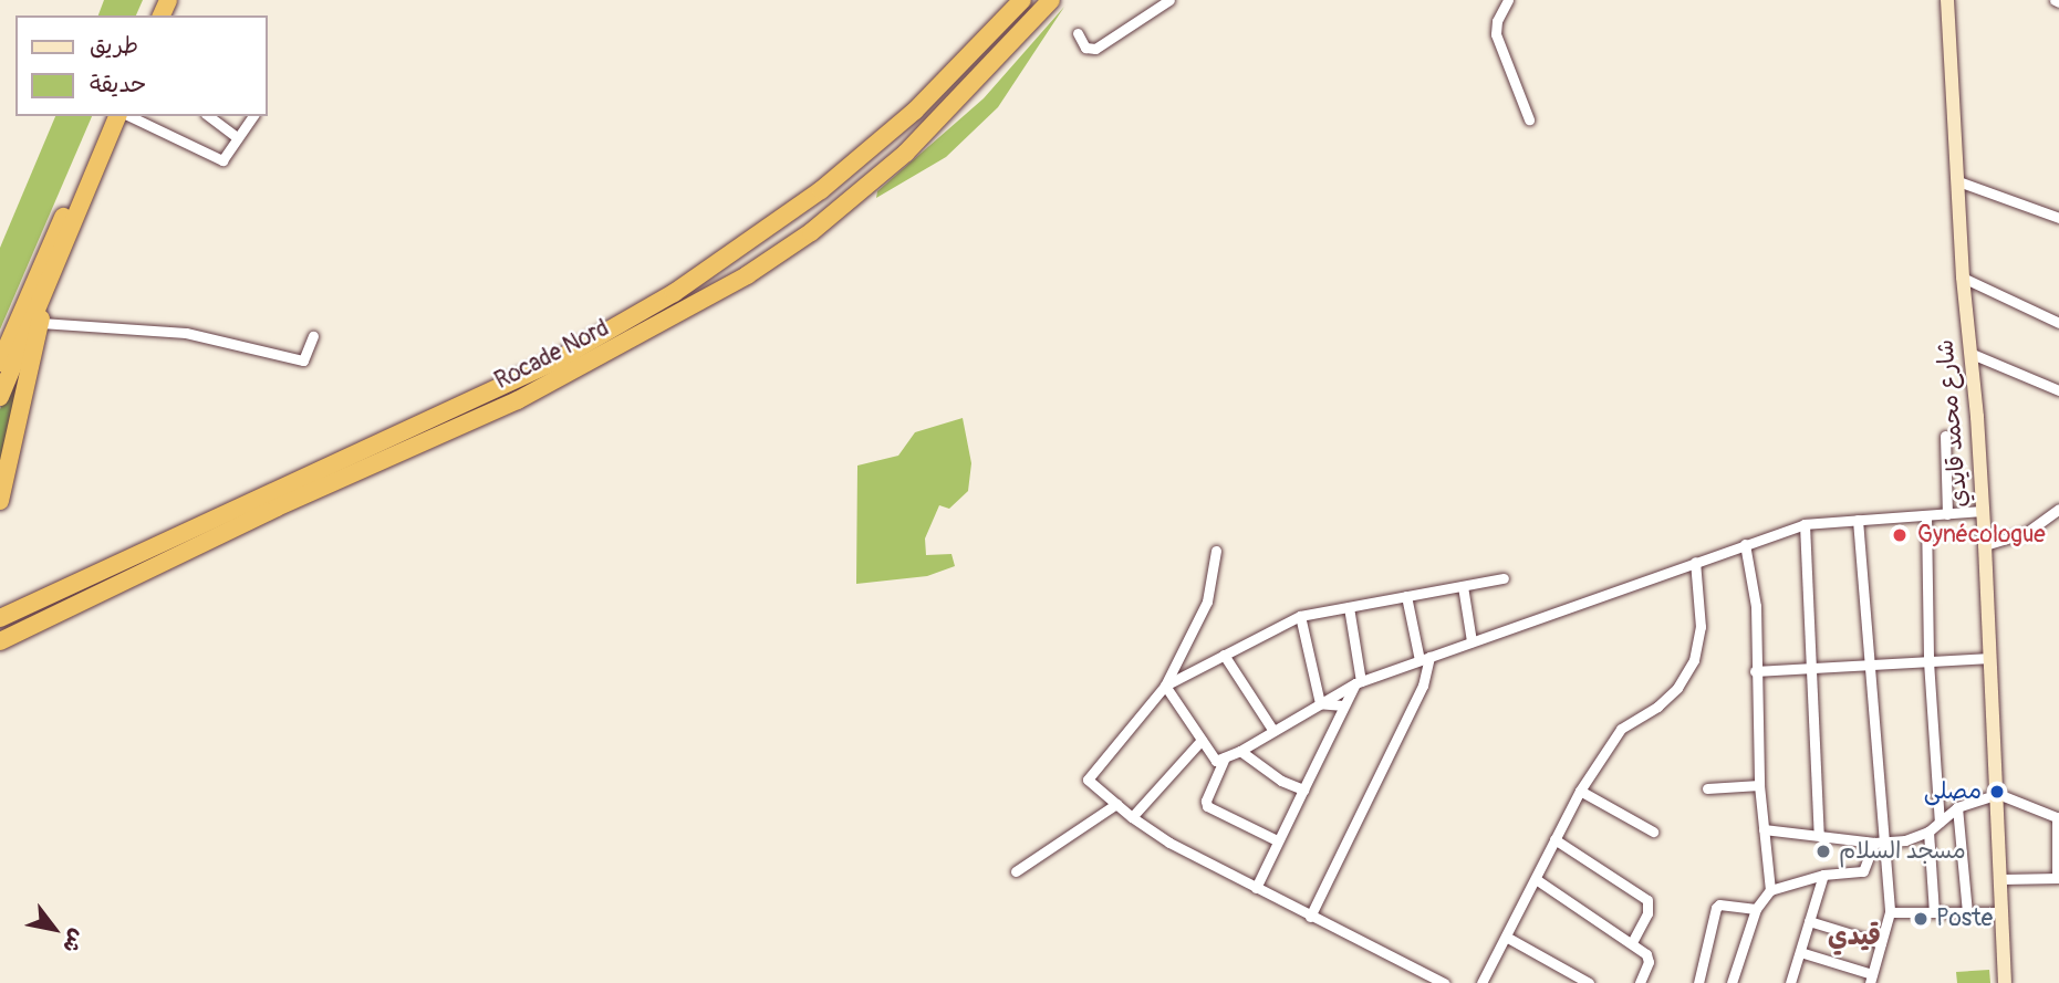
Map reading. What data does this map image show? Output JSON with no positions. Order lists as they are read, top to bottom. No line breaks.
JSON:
{"streets":{"highway":["Rocade Nord"],"main road":["شارع محمد قايدي"]},"districts":["قيدي"],"places":["Gynécologue","مصلى","مسجد السلام","Poste"],"legend":["طريق","حديقة"],"north":"bottom right"}
